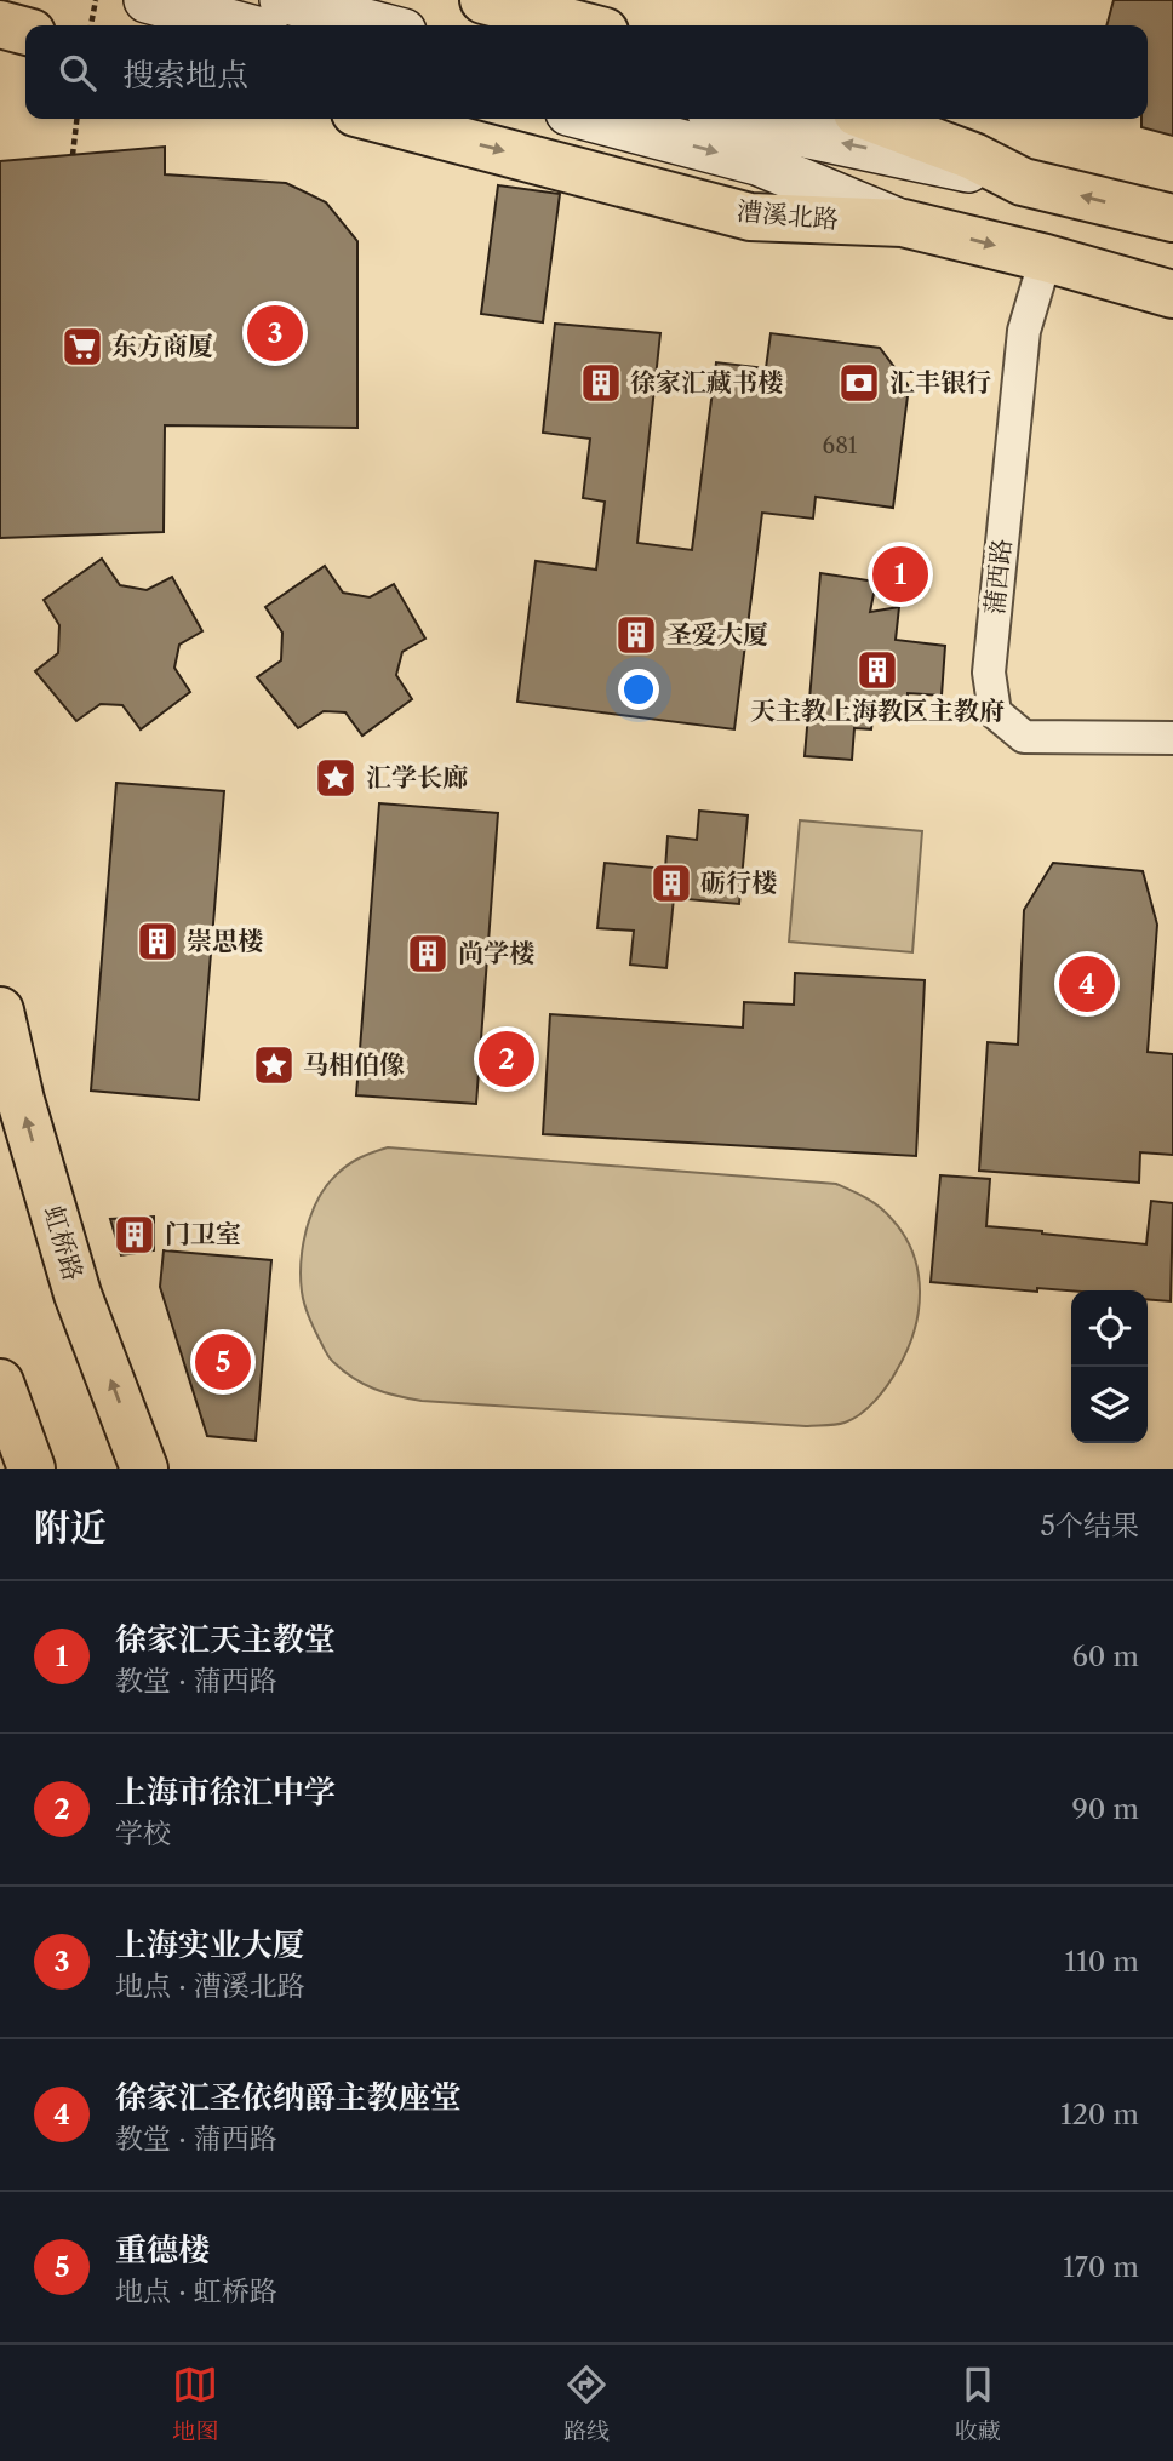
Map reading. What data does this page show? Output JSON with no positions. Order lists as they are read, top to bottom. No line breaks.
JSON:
{"streets":{"main road":["漕溪北路","虹桥路"],"street":["蒲西路"]},"crossings":[["漕溪北路","蒲西路"]],"one_way":["虹桥路"],"places":{"supermarket":["东方商厦"],"building":["徐家汇藏书楼","圣爱大厦","天主教上海教区主教府","砺行楼","崇思楼","尚学楼","门卫室"],"bank":["汇丰银行"],"place":["汇学长廊","马相伯像"]},"house_numbers":["681"],"page":{"search":"搜索地点","pins":["3","1","4","2","5"],"heading":["附近","5个结果"],"list":[{"mark":"1","name":"徐家汇天主教堂","note":"教堂 · 蒲西路","value":"60 m"},{"mark":"2","name":"上海市徐汇中学","note":"学校","value":"90 m"},{"mark":"3","name":"上海实业大厦","note":"地点 · 漕溪北路","value":"110 m"},{"mark":"4","name":"徐家汇圣依纳爵主教座堂","note":"教堂 · 蒲西路","value":"120 m"},{"mark":"5","name":"重德楼","note":"地点 · 虹桥路","value":"170 m"}],"nav":["地图","路线","收藏"]}}
